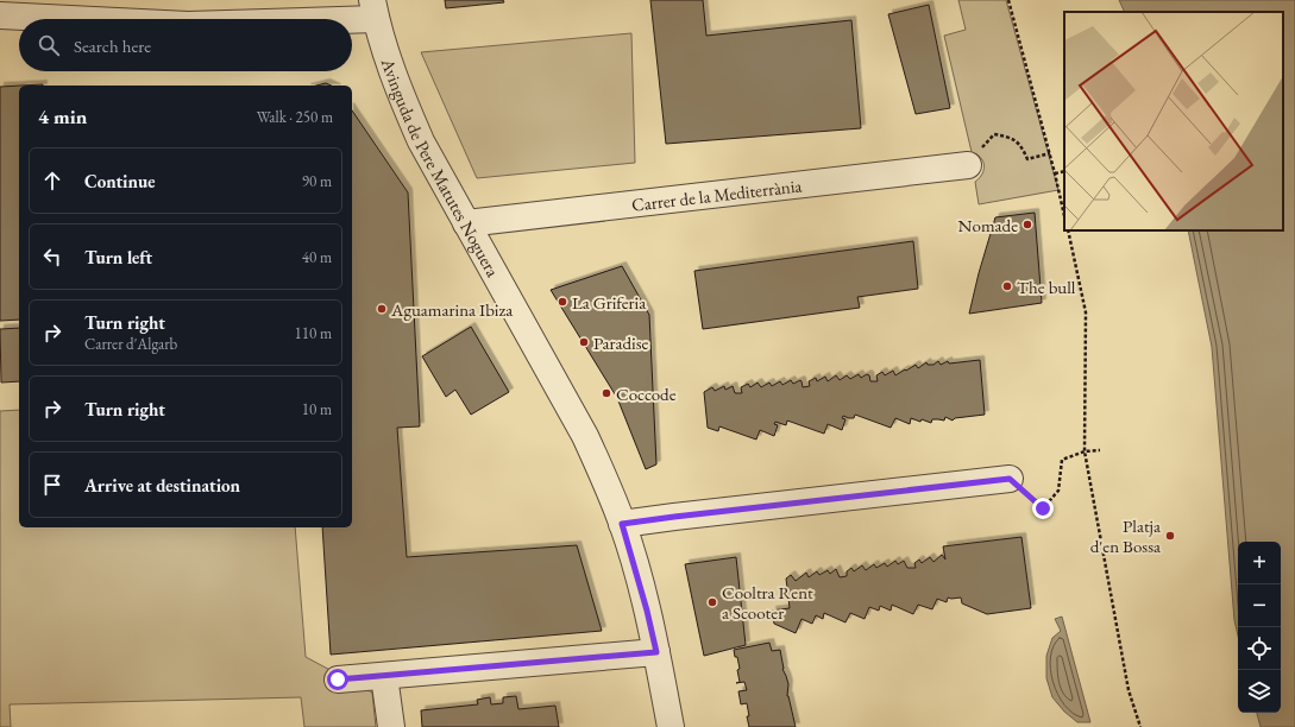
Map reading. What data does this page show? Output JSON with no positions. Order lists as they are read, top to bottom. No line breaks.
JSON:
{"streets":{"street":["Avinguda de Pere Matutes Noguera","Carrer de la Mediterrània"]},"crossings":[["Avinguda de Pere Matutes Noguera","Carrer de la Mediterrània"]],"places":["Nomade","The bull","La Griferia","Aguamarina Ibiza","Paradise","Coccode","Platja d'en Bossa","Cooltra Rent a Scooter"],"page":{"search":"Search here","heading":["4 min","Walk · 250 m"],"list":[["Continue","90 m"],["Turn left","40 m"],["Turn right","Carrer d'Algarb","110 m"],["Turn right","10 m"],"Arrive at destination"],"map_buttons":["+","−"]}}
